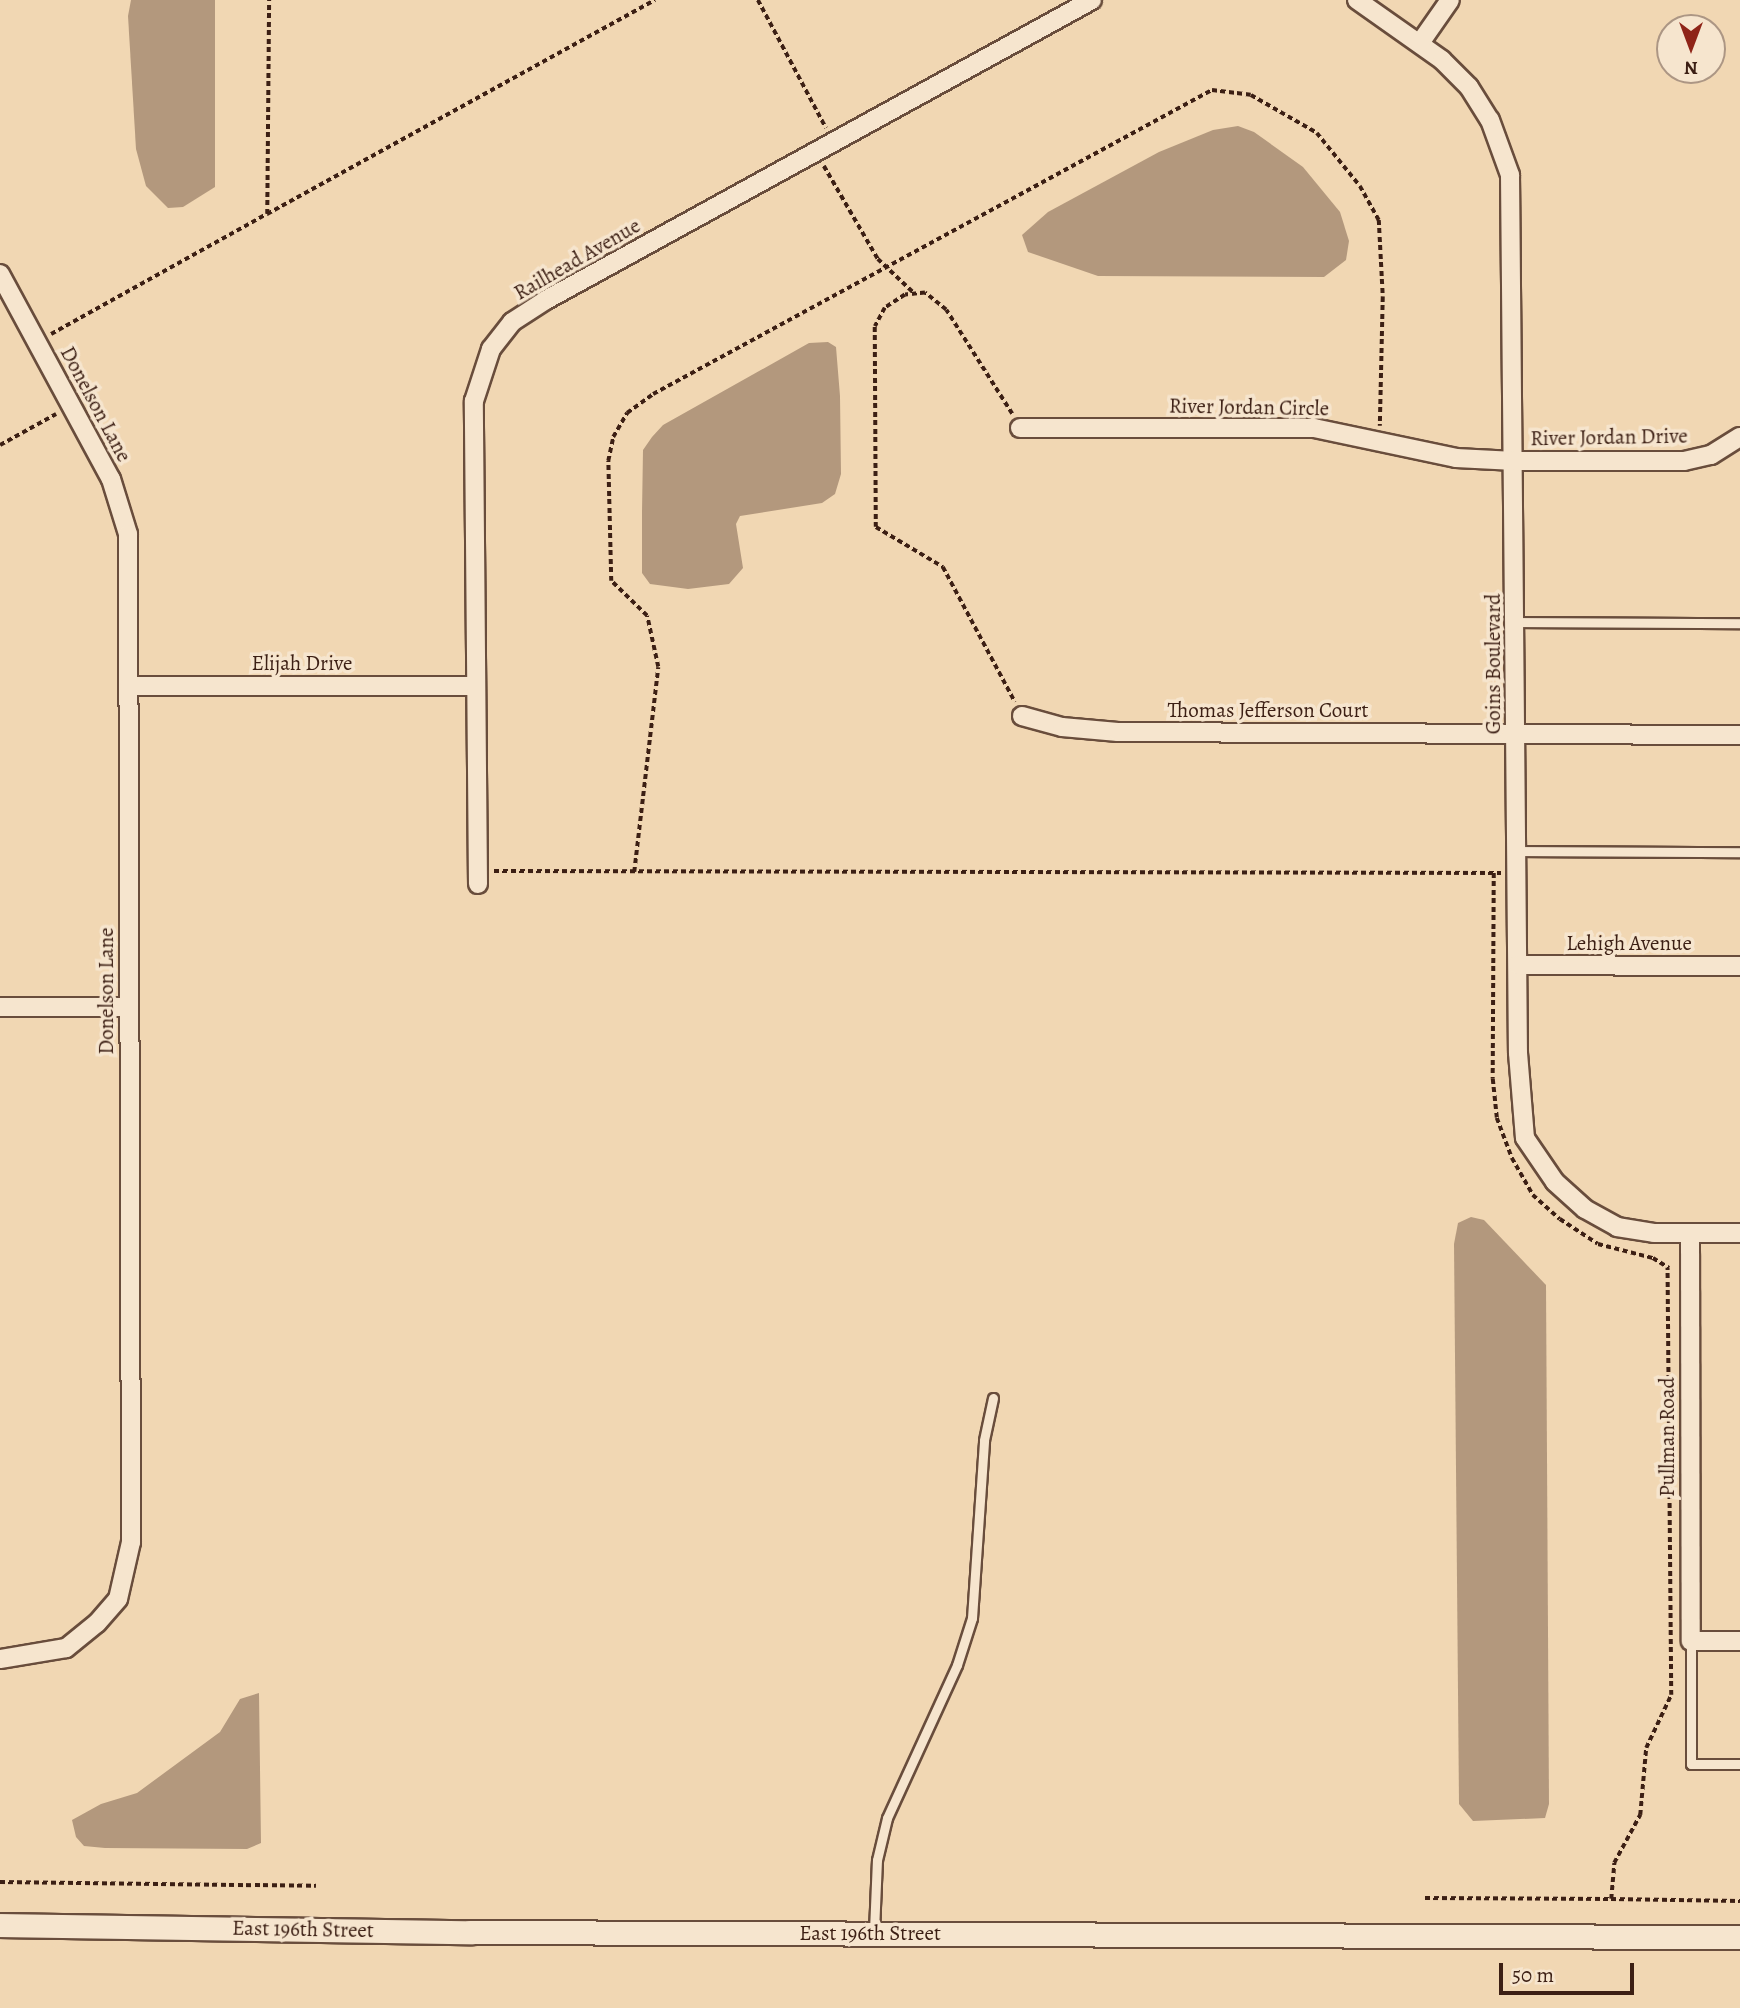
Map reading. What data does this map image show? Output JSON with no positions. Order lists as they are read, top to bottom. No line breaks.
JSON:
{"streets":{"street":["Railhead Avenue","Donelson Lane","River Jordan Circle","River Jordan Drive","Elijah Drive","Goins Boulevard","Thomas Jefferson Court","Lehigh Avenue","Pullman Road","East 196th Street"]},"crossings":[["Railhead Avenue","Elijah Drive"],["Donelson Lane","Elijah Drive"],["River Jordan Circle","River Jordan Drive"],["River Jordan Circle","Goins Boulevard"],["River Jordan Drive","Goins Boulevard"],["Goins Boulevard","Thomas Jefferson Court"],["Goins Boulevard","Lehigh Avenue"],["Goins Boulevard","Pullman Road"]],"scale_bar":"50 m","north":"bottom"}
